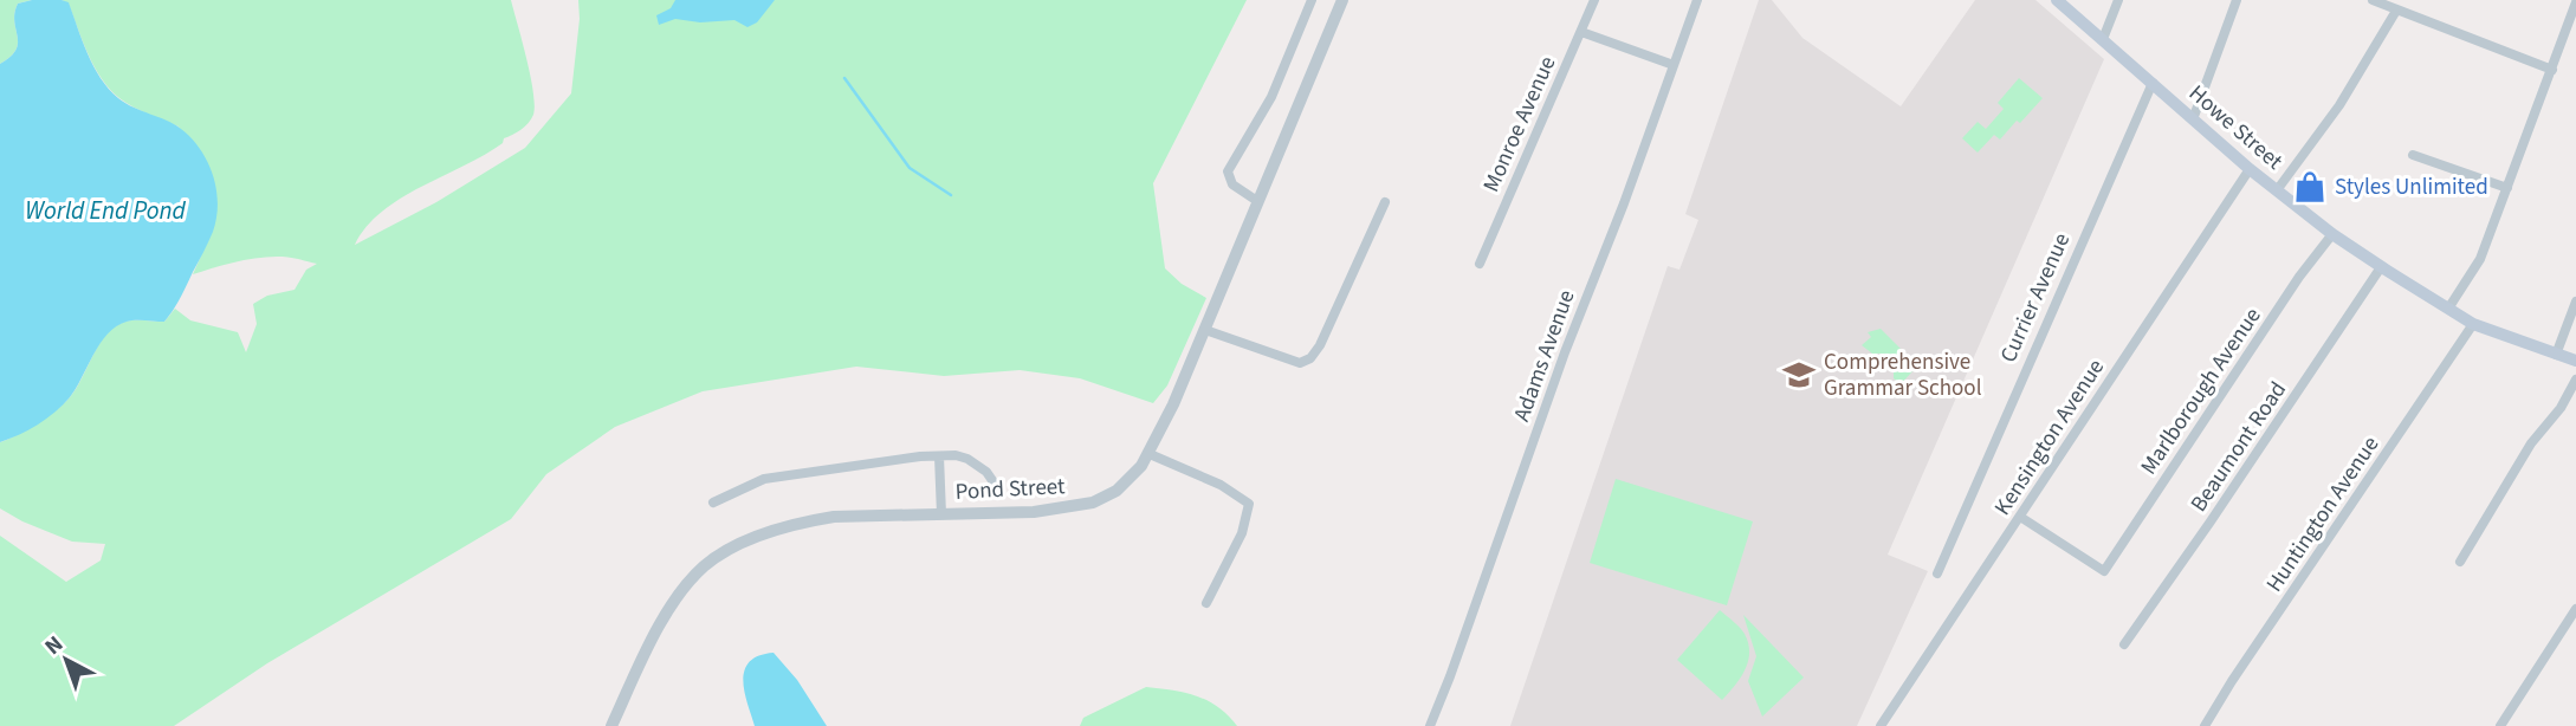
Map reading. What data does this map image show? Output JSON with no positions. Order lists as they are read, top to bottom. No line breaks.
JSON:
{"streets":{"main road":["Howe Street"],"street":["Monroe Avenue","Currier Avenue","Adams Avenue","Marlborough Avenue","Kensington Avenue","Beaumont Road","Pond Street","Huntington Avenue"]},"crossings":[["Howe Street","Currier Avenue"],["Howe Street","Marlborough Avenue"],["Howe Street","Kensington Avenue"],["Howe Street","Beaumont Road"],["Howe Street","Huntington Avenue"],["Marlborough Avenue","Kensington Avenue"]],"water":["World End Pond"],"places":{"shop":["Styles Unlimited"],"school or university":["Comprehensive Grammar School"]},"north":"top left"}
